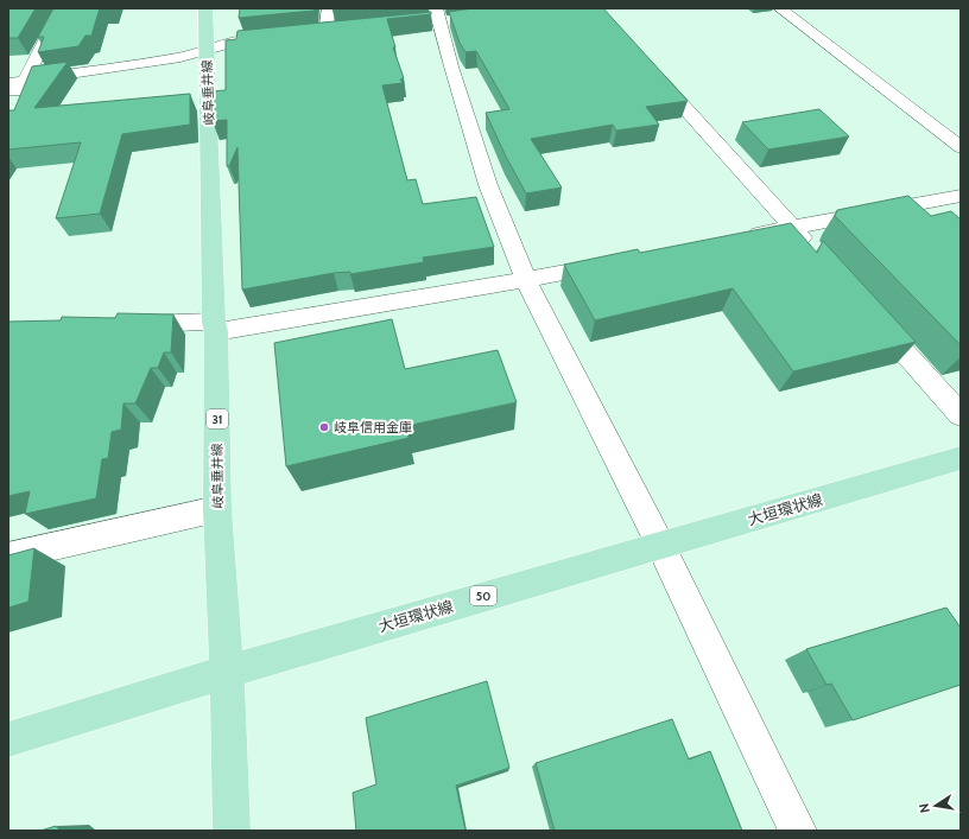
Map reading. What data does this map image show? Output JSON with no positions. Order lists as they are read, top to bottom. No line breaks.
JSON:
{"streets":{"main road":["岐阜垂井線","31","大垣環状線","50"]},"crossings":[["岐阜垂井線","大垣環状線"]],"places":["岐阜信用金庫"],"north":"left"}
